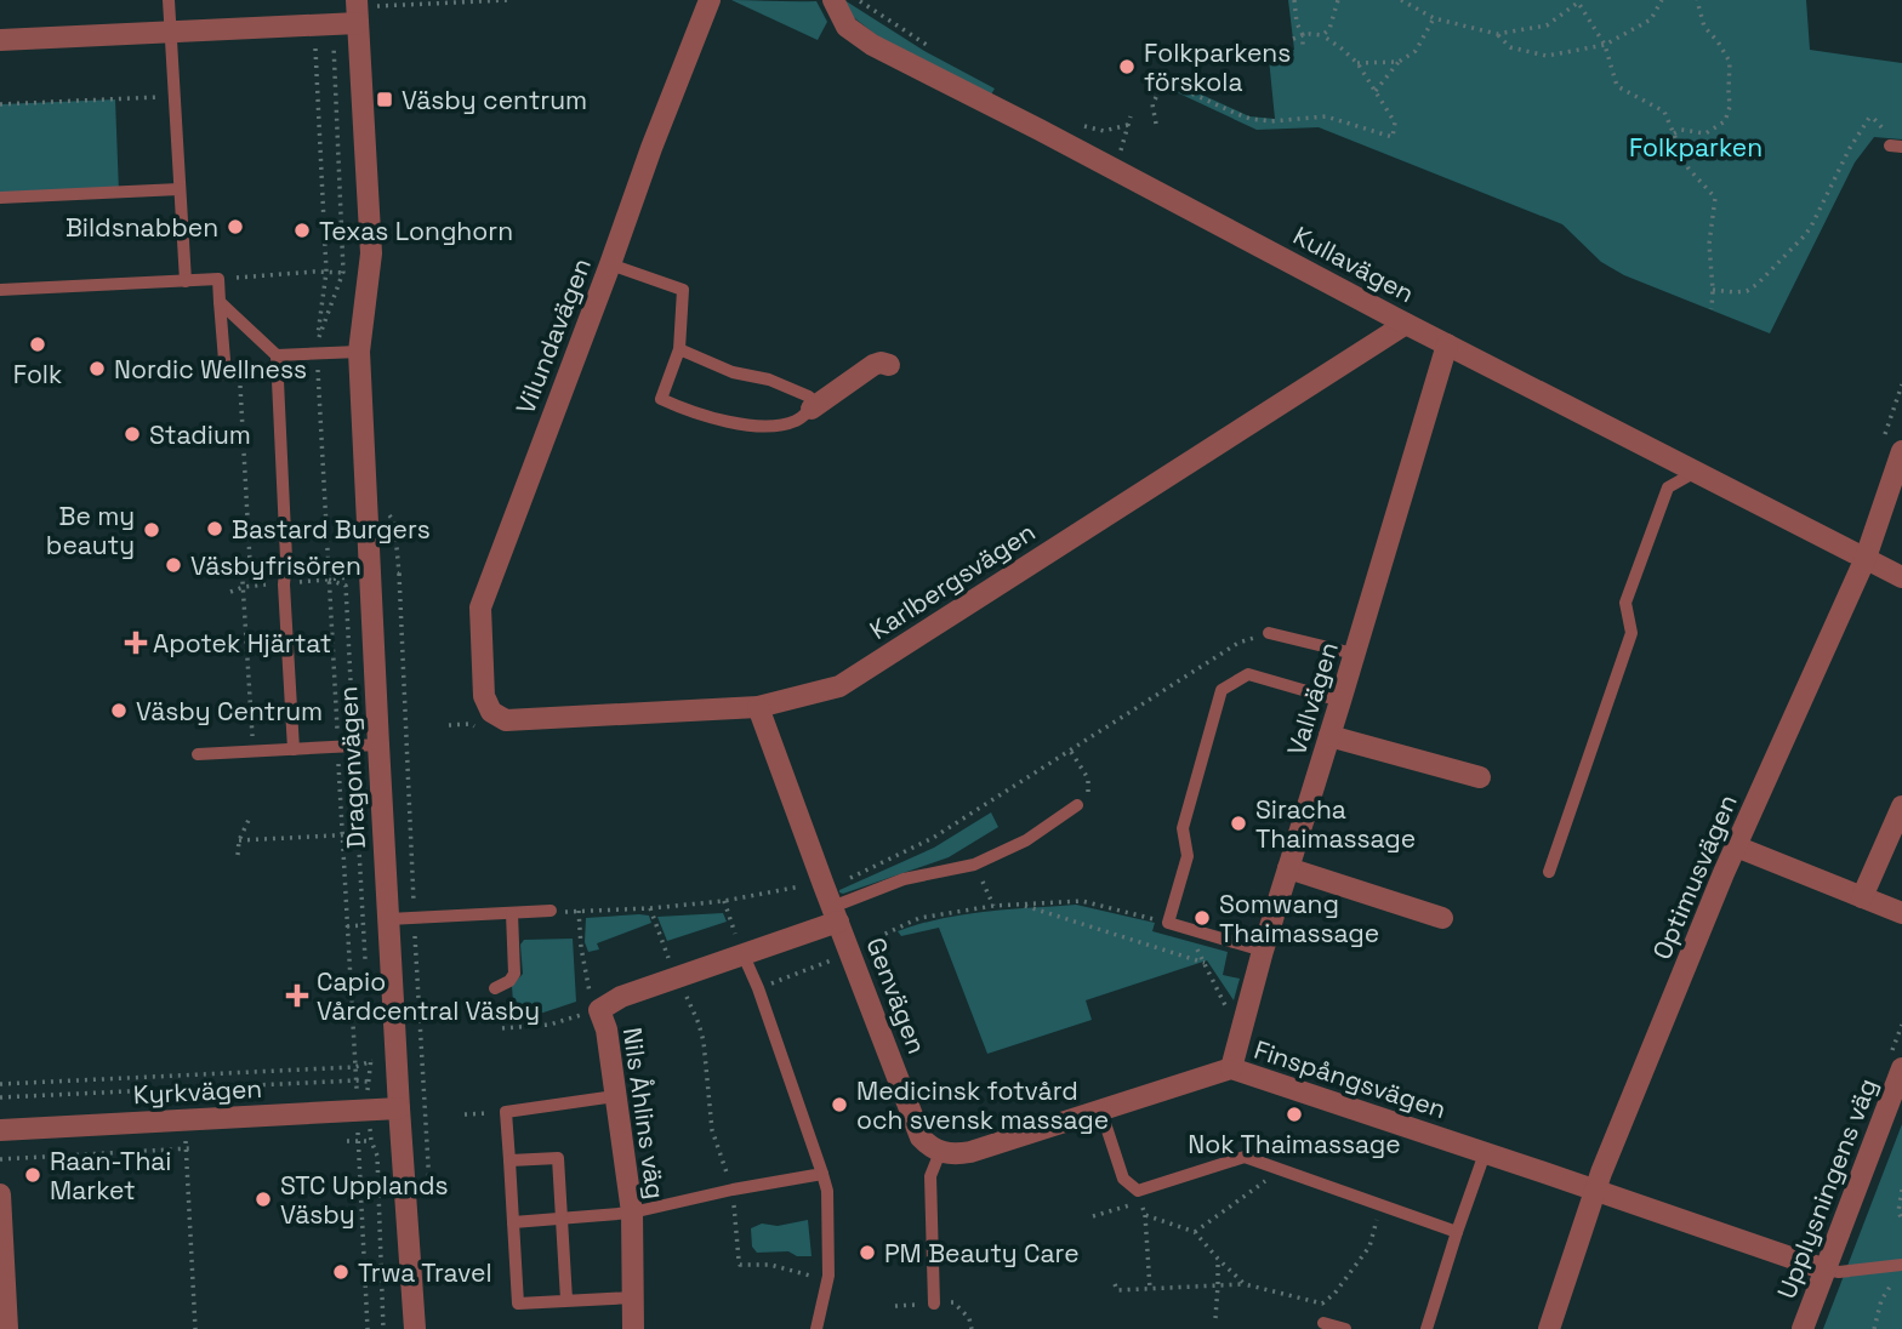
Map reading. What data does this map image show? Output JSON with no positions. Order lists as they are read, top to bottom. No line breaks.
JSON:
{"streets":{"street":["Kullavägen","Vilundavägen","Karlbergsvägen","Vallvägen","Dragonvägen","Optimusvägen","Genvägen","Finspångsvägen","Kyrkvägen","Nils Åhlins väg","Upplysningens väg"]},"crossings":[["Kullavägen","Karlbergsvägen"],["Kullavägen","Vallvägen"],["Kullavägen","Optimusvägen"],["Vilundavägen","Karlbergsvägen"],["Karlbergsvägen","Genvägen"],["Vallvägen","Finspångsvägen"],["Dragonvägen","Kyrkvägen"],["Optimusvägen","Finspångsvägen"],["Genvägen","Finspångsvägen"],["Genvägen","Nils Åhlins väg"],["Finspångsvägen","Upplysningens väg"]],"parks":["Folkparken"],"places":{"other":["Folkparkens förskola","Bildsnabben","Texas Longhorn","Folk","Nordic Wellness","Stadium","Bastard Burgers","Be my beauty","Väsbyfrisören","Väsby Centrum","Siracha Thaimassage","Somwang Thaimassage","Medicinsk fotvård och svensk massage","Nok Thaimassage","Raan-Thai Market","STC Upplands Väsby","PM Beauty Care","Trwa Travel"],"transit":["Väsby centrum"],"health":["Apotek Hjärtat","Capio Vårdcentral Väsby"]}}
